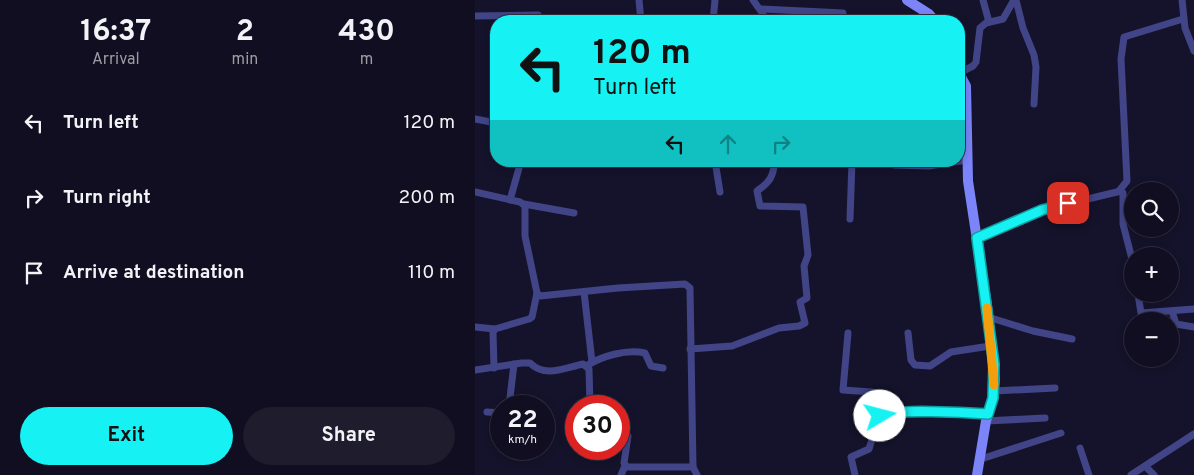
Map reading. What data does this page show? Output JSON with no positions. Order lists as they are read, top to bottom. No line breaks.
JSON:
{"page":{"eta":["16:37","Arrival","2","min","430","m"],"turn":["120 m","Turn left"],"list":[{"name":"Turn left","value":"120 m"},{"name":"Turn right","value":"200 m"},{"name":"Arrive at destination","value":"110 m"}],"map_buttons":["+","−"],"speed":"22 km/h","limit":"30","buttons":["Exit","Share"]}}
